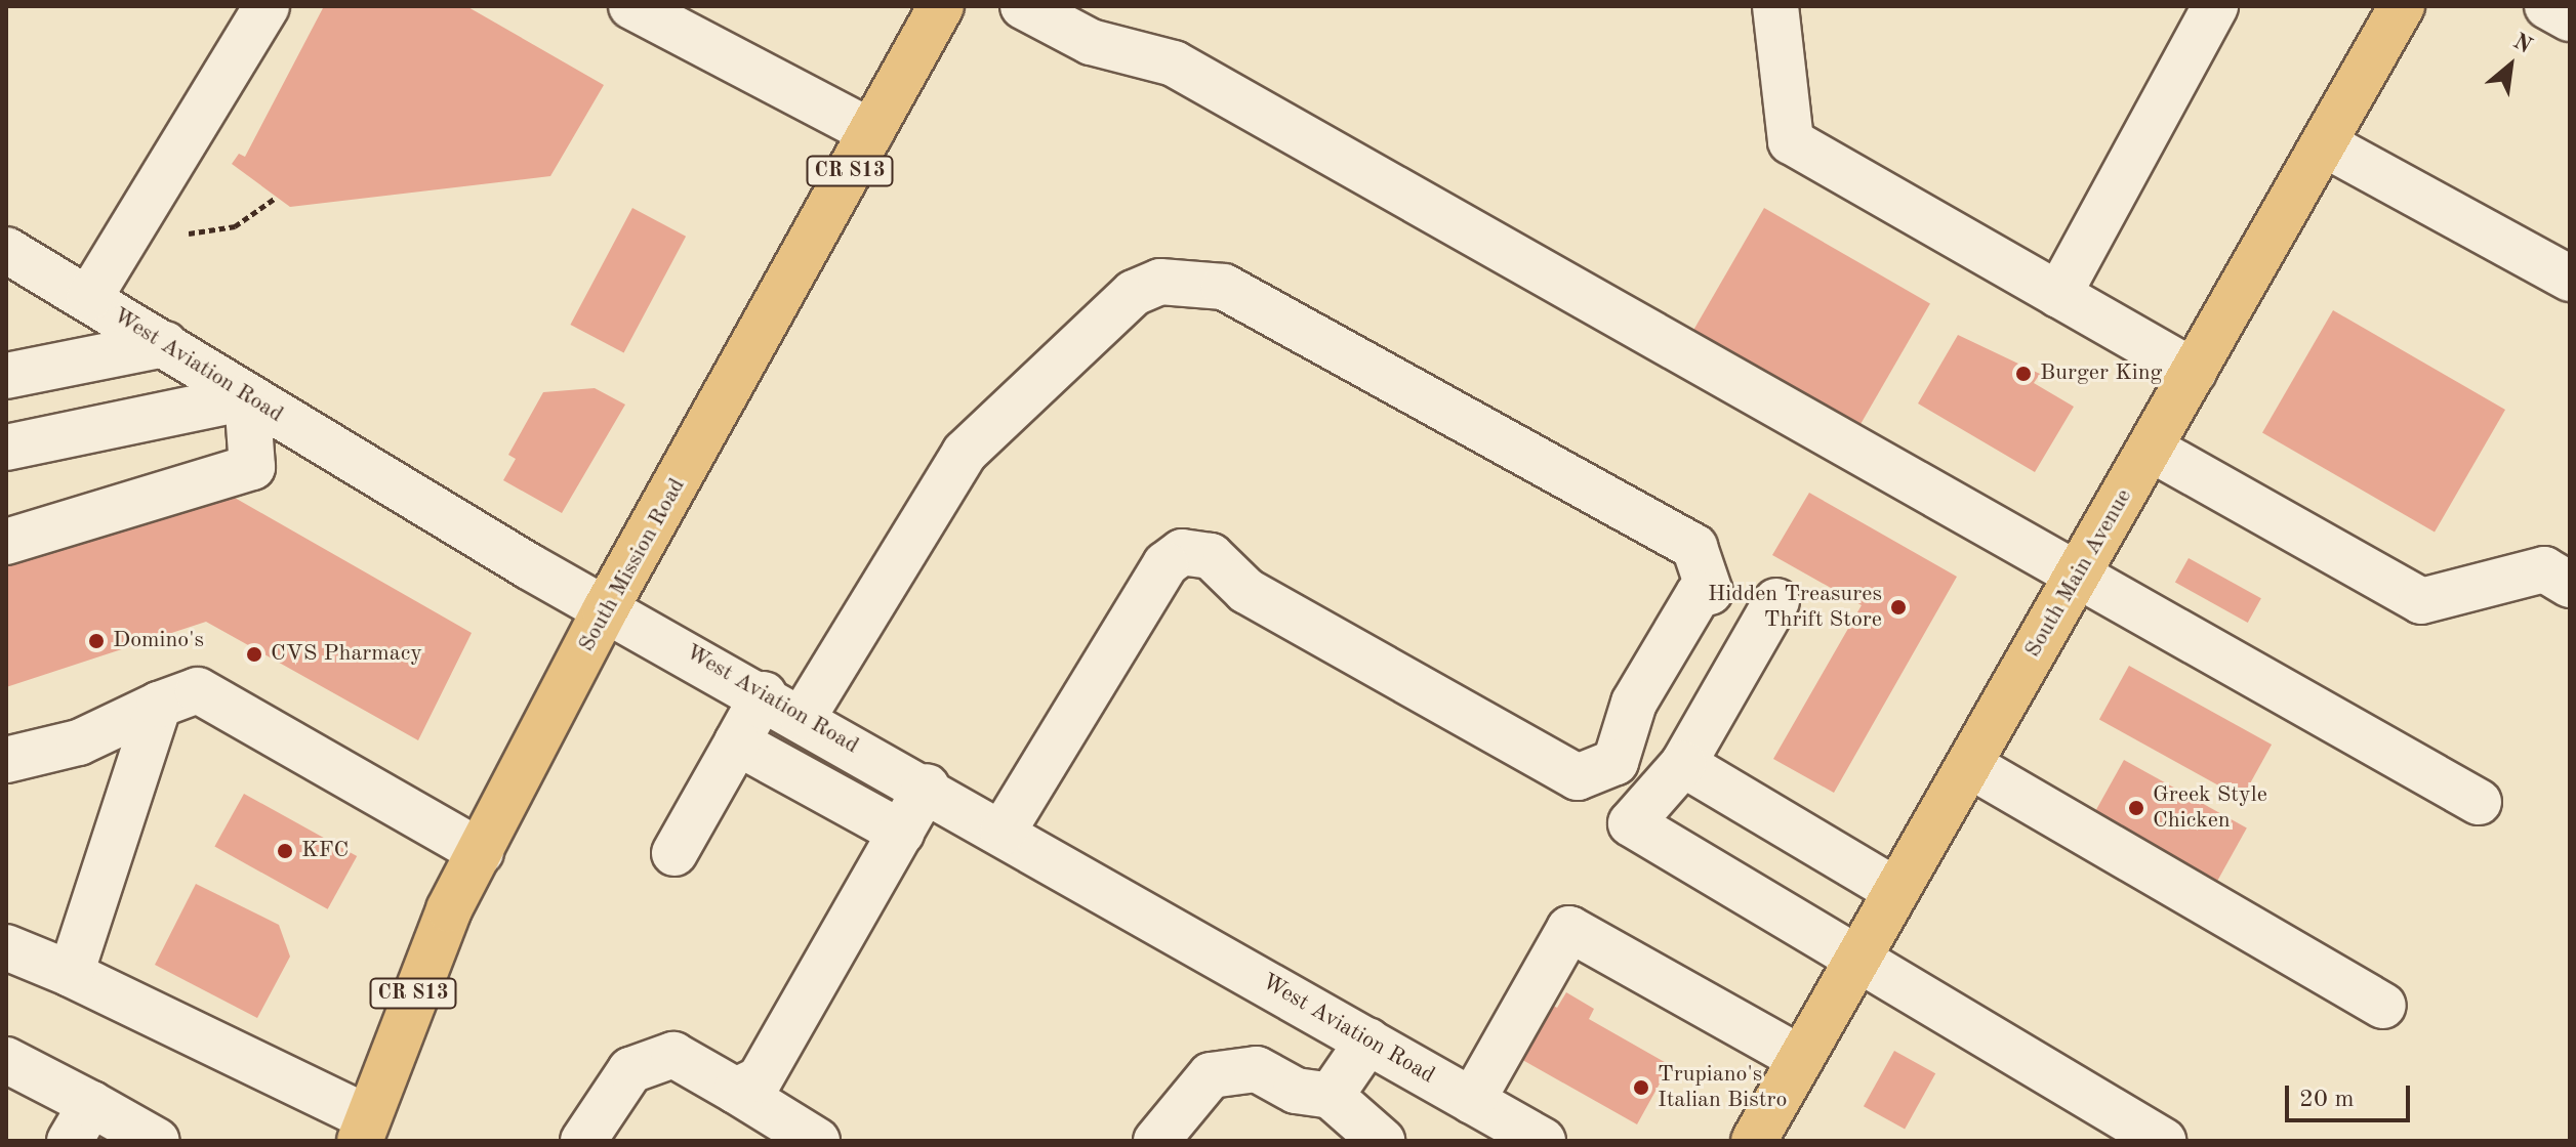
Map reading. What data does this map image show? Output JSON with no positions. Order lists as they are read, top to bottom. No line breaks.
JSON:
{"streets":{"main road":["CR S13","South Mission Road","South Main Avenue"],"street":["West Aviation Road"]},"crossings":[["West Aviation Road","South Mission Road"]],"places":["Burger King","Hidden Treasures Thrift Store","Domino's","CVS Pharmacy","Greek Style Chicken","KFC","Trupiano's Italian Bistro"],"scale_bar":"20 m","north":"top right"}
